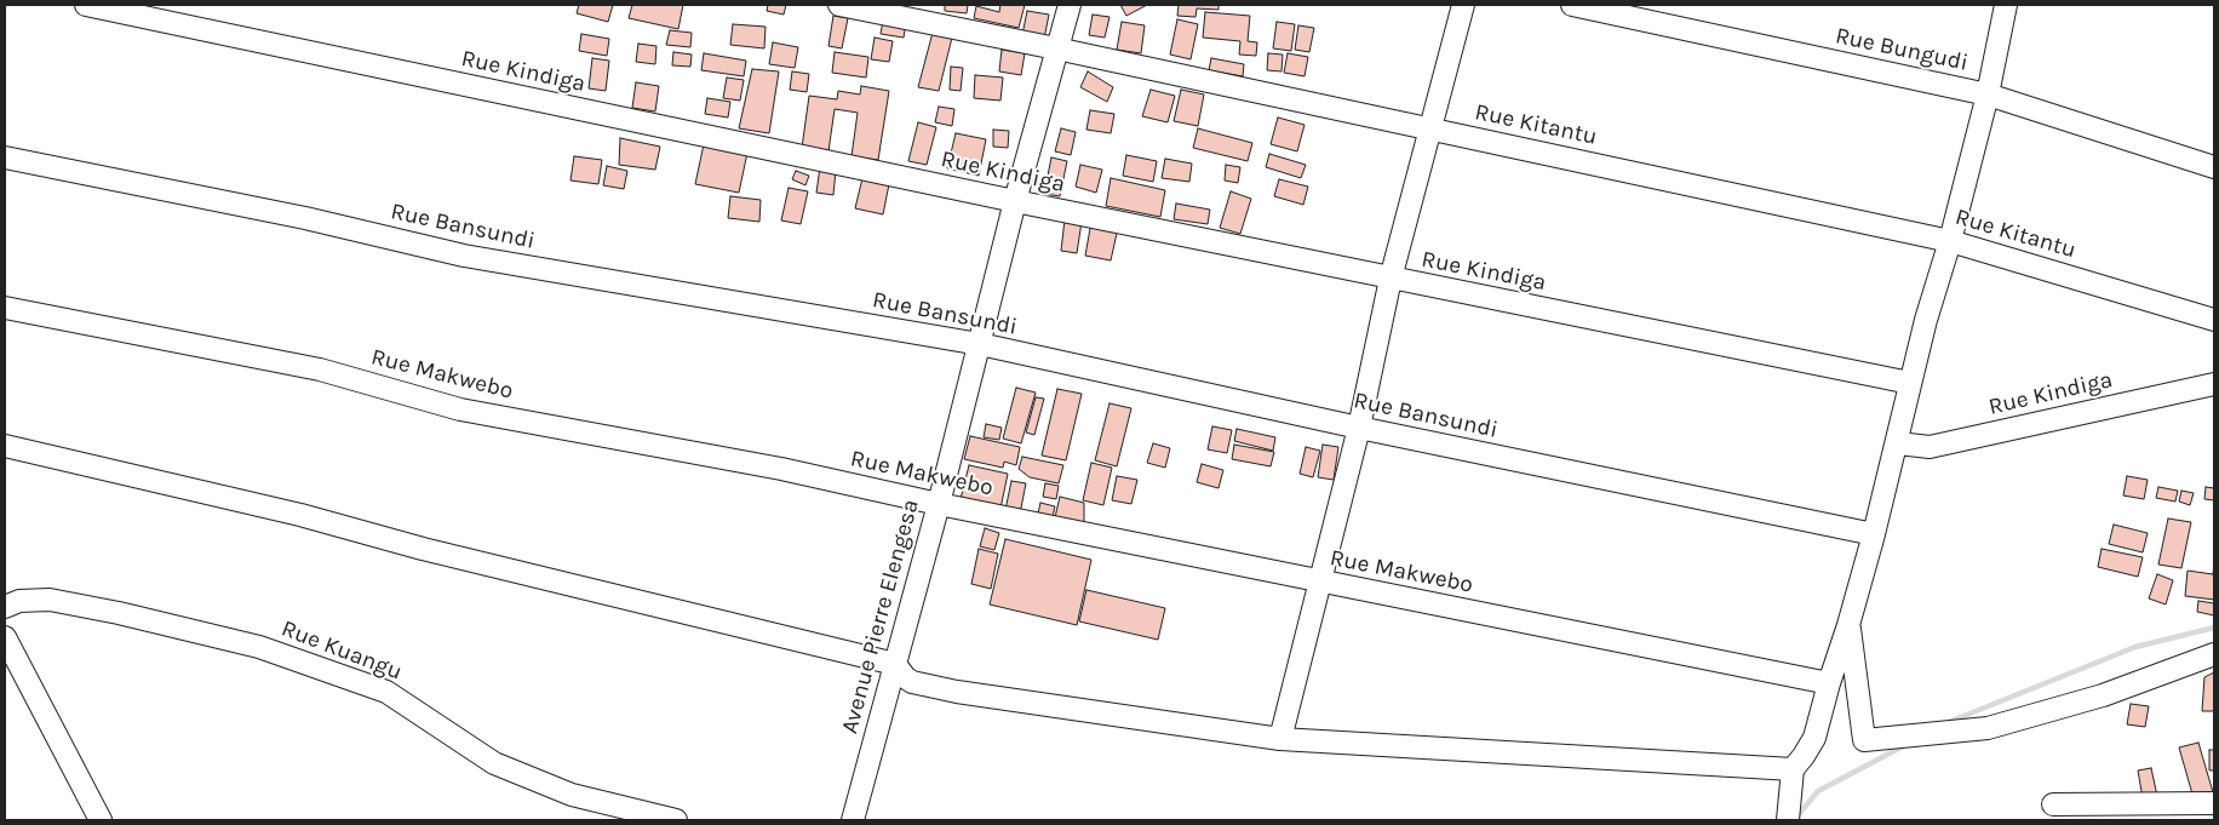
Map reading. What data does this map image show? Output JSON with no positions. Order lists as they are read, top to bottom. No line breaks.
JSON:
{"streets":{"street":["Rue Bungudi","Rue Kindiga","Rue Kitantu","Rue Bansundi","Rue Makwebo","Avenue Pierre Elengesa","Rue Kuangu"]},"crossings":[["Rue Kindiga","Avenue Pierre Elengesa"],["Rue Kitantu","Avenue Pierre Elengesa"],["Rue Bansundi","Avenue Pierre Elengesa"],["Rue Makwebo","Avenue Pierre Elengesa"]]}
